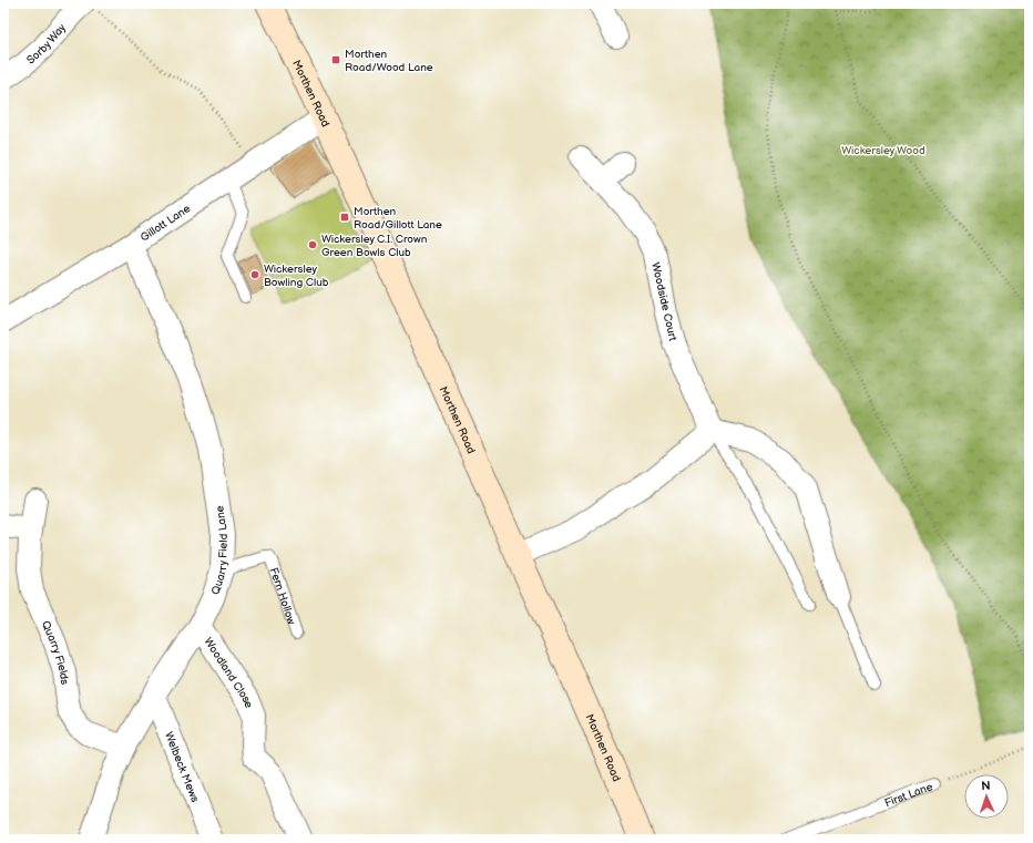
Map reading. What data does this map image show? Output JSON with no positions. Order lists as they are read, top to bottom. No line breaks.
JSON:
{"streets":{"main road":["Morthen Road"],"street":["Sorby Way","Gillott Lane","Woodside Court","Quarry Field Lane","Quarry Fields","Woodland Close","Welbeck Mews"],"lane":["Fern Hollow","First Lane"]},"crossings":[["Morthen Road","Gillott Lane"],["Gillott Lane","Quarry Field Lane"],["Quarry Field Lane","Fern Hollow"],["Quarry Field Lane","Quarry Fields"],["Quarry Field Lane","Woodland Close"],["Quarry Field Lane","Welbeck Mews"]],"parks":["Wickersley Wood"],"places":{"transit":["Morthen Road/Wood Lane","Morthen Road/Gillott Lane"],"other":["Wickersley C.I. Crown Green Bowls Club","Wickersley Bowling Club"]},"north":"top"}
